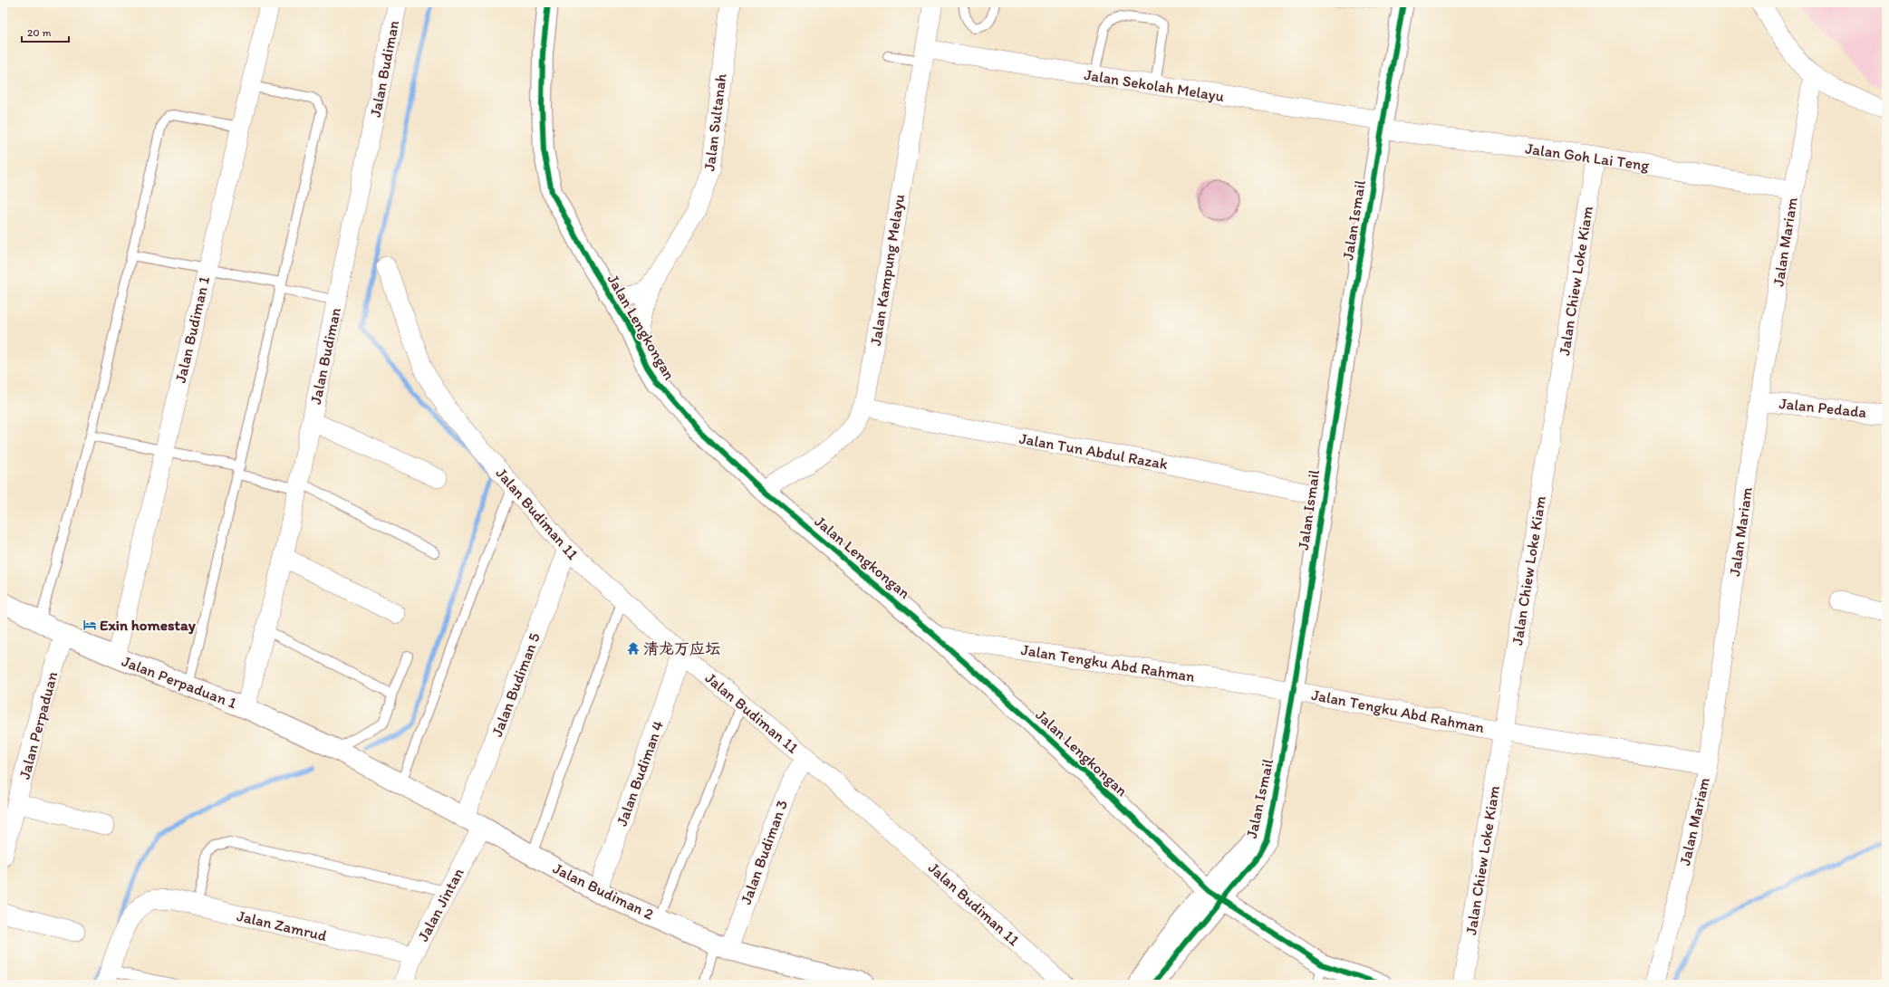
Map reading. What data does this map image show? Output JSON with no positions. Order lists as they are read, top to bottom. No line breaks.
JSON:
{"streets":{"street":["Jalan Budiman","Jalan Sekolah Melayu","Jalan Sultanah","Jalan Goh Lai Teng","Jalan Ismail","Jalan Mariam","Jalan Kampung Melayu","Jalan Chiew Loke Kiam","Jalan Lengkongan","Jalan Budiman 1","Jalan Pedada","Jalan Tun Abdul Razak","Jalan Budiman 11","Jalan Tengku Abd Rahman","Jalan Perpaduan 1","Jalan Budiman 5","Jalan Perpaduan","Jalan Budiman 4","Jalan Budiman 3","Jalan Budiman 2","Jalan Jintan","Jalan Zamrud"]},"crossings":[["Jalan Budiman","Jalan Perpaduan 1"],["Jalan Sekolah Melayu","Jalan Goh Lai Teng"],["Jalan Sekolah Melayu","Jalan Ismail"],["Jalan Sekolah Melayu","Jalan Kampung Melayu"],["Jalan Sultanah","Jalan Lengkongan"],["Jalan Goh Lai Teng","Jalan Ismail"],["Jalan Goh Lai Teng","Jalan Mariam"],["Jalan Goh Lai Teng","Jalan Chiew Loke Kiam"],["Jalan Ismail","Jalan Lengkongan"],["Jalan Ismail","Jalan Tun Abdul Razak"],["Jalan Ismail","Jalan Tengku Abd Rahman"],["Jalan Mariam","Jalan Pedada"],["Jalan Mariam","Jalan Tengku Abd Rahman"],["Jalan Kampung Melayu","Jalan Lengkongan"],["Jalan Kampung Melayu","Jalan Tun Abdul Razak"],["Jalan Chiew Loke Kiam","Jalan Tengku Abd Rahman"],["Jalan Lengkongan","Jalan Tengku Abd Rahman"],["Jalan Budiman 1","Jalan Perpaduan 1"],["Jalan Budiman 11","Jalan Budiman 5"],["Jalan Budiman 11","Jalan Budiman 4"],["Jalan Budiman 11","Jalan Budiman 3"],["Jalan Perpaduan 1","Jalan Perpaduan"],["Jalan Perpaduan 1","Jalan Budiman 2"],["Jalan Budiman 5","Jalan Budiman 2"],["Jalan Budiman 4","Jalan Budiman 2"],["Jalan Budiman 3","Jalan Budiman 2"],["Jalan Budiman 2","Jalan Jintan"],["Jalan Jintan","Jalan Zamrud"]],"places":{"hotel":["Exin homestay"],"temple":["清龙万应坛"]},"scale_bar":"20 m"}
